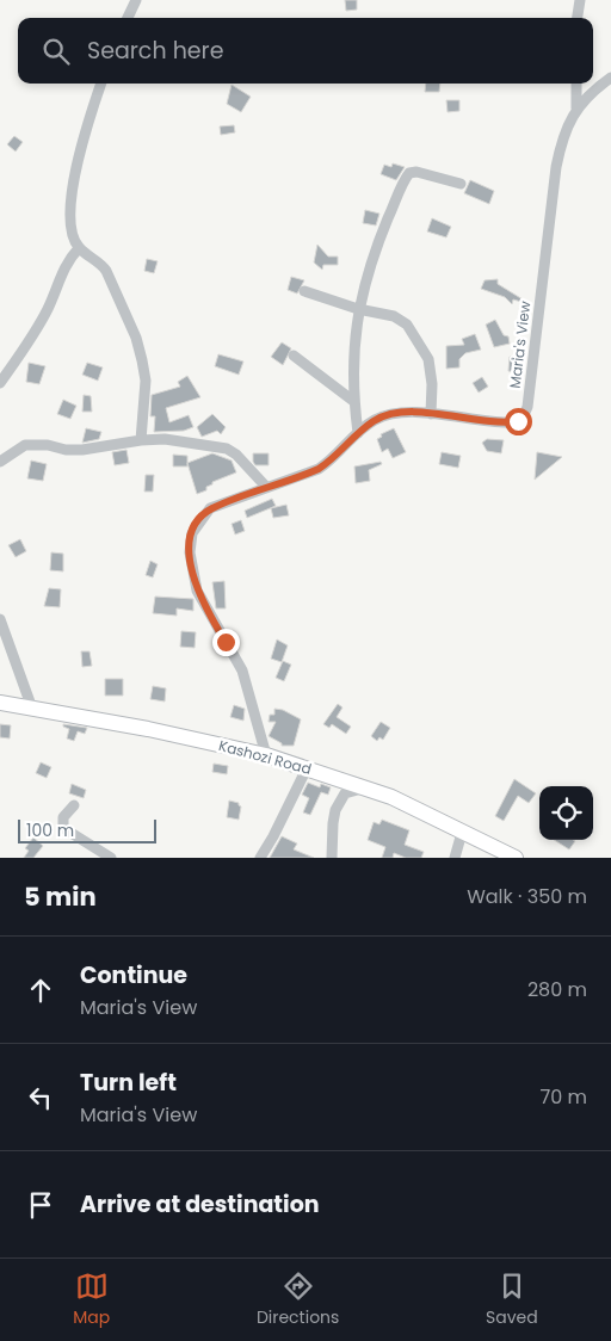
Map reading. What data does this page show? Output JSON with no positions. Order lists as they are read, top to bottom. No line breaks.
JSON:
{"streets":{"main road":["Kashozi Road"],"street":["Maria's View"]},"crossings":[["Maria's View","Kashozi Road"]],"scale_bar":"100 m","page":{"search":"Search here","scale":"100 m","heading":["5 min","Walk · 350 m"],"list":[["Continue","Maria's View","280 m"],["Turn left","Maria's View","70 m"],"Arrive at destination"],"nav":["Map","Directions","Saved"]}}
